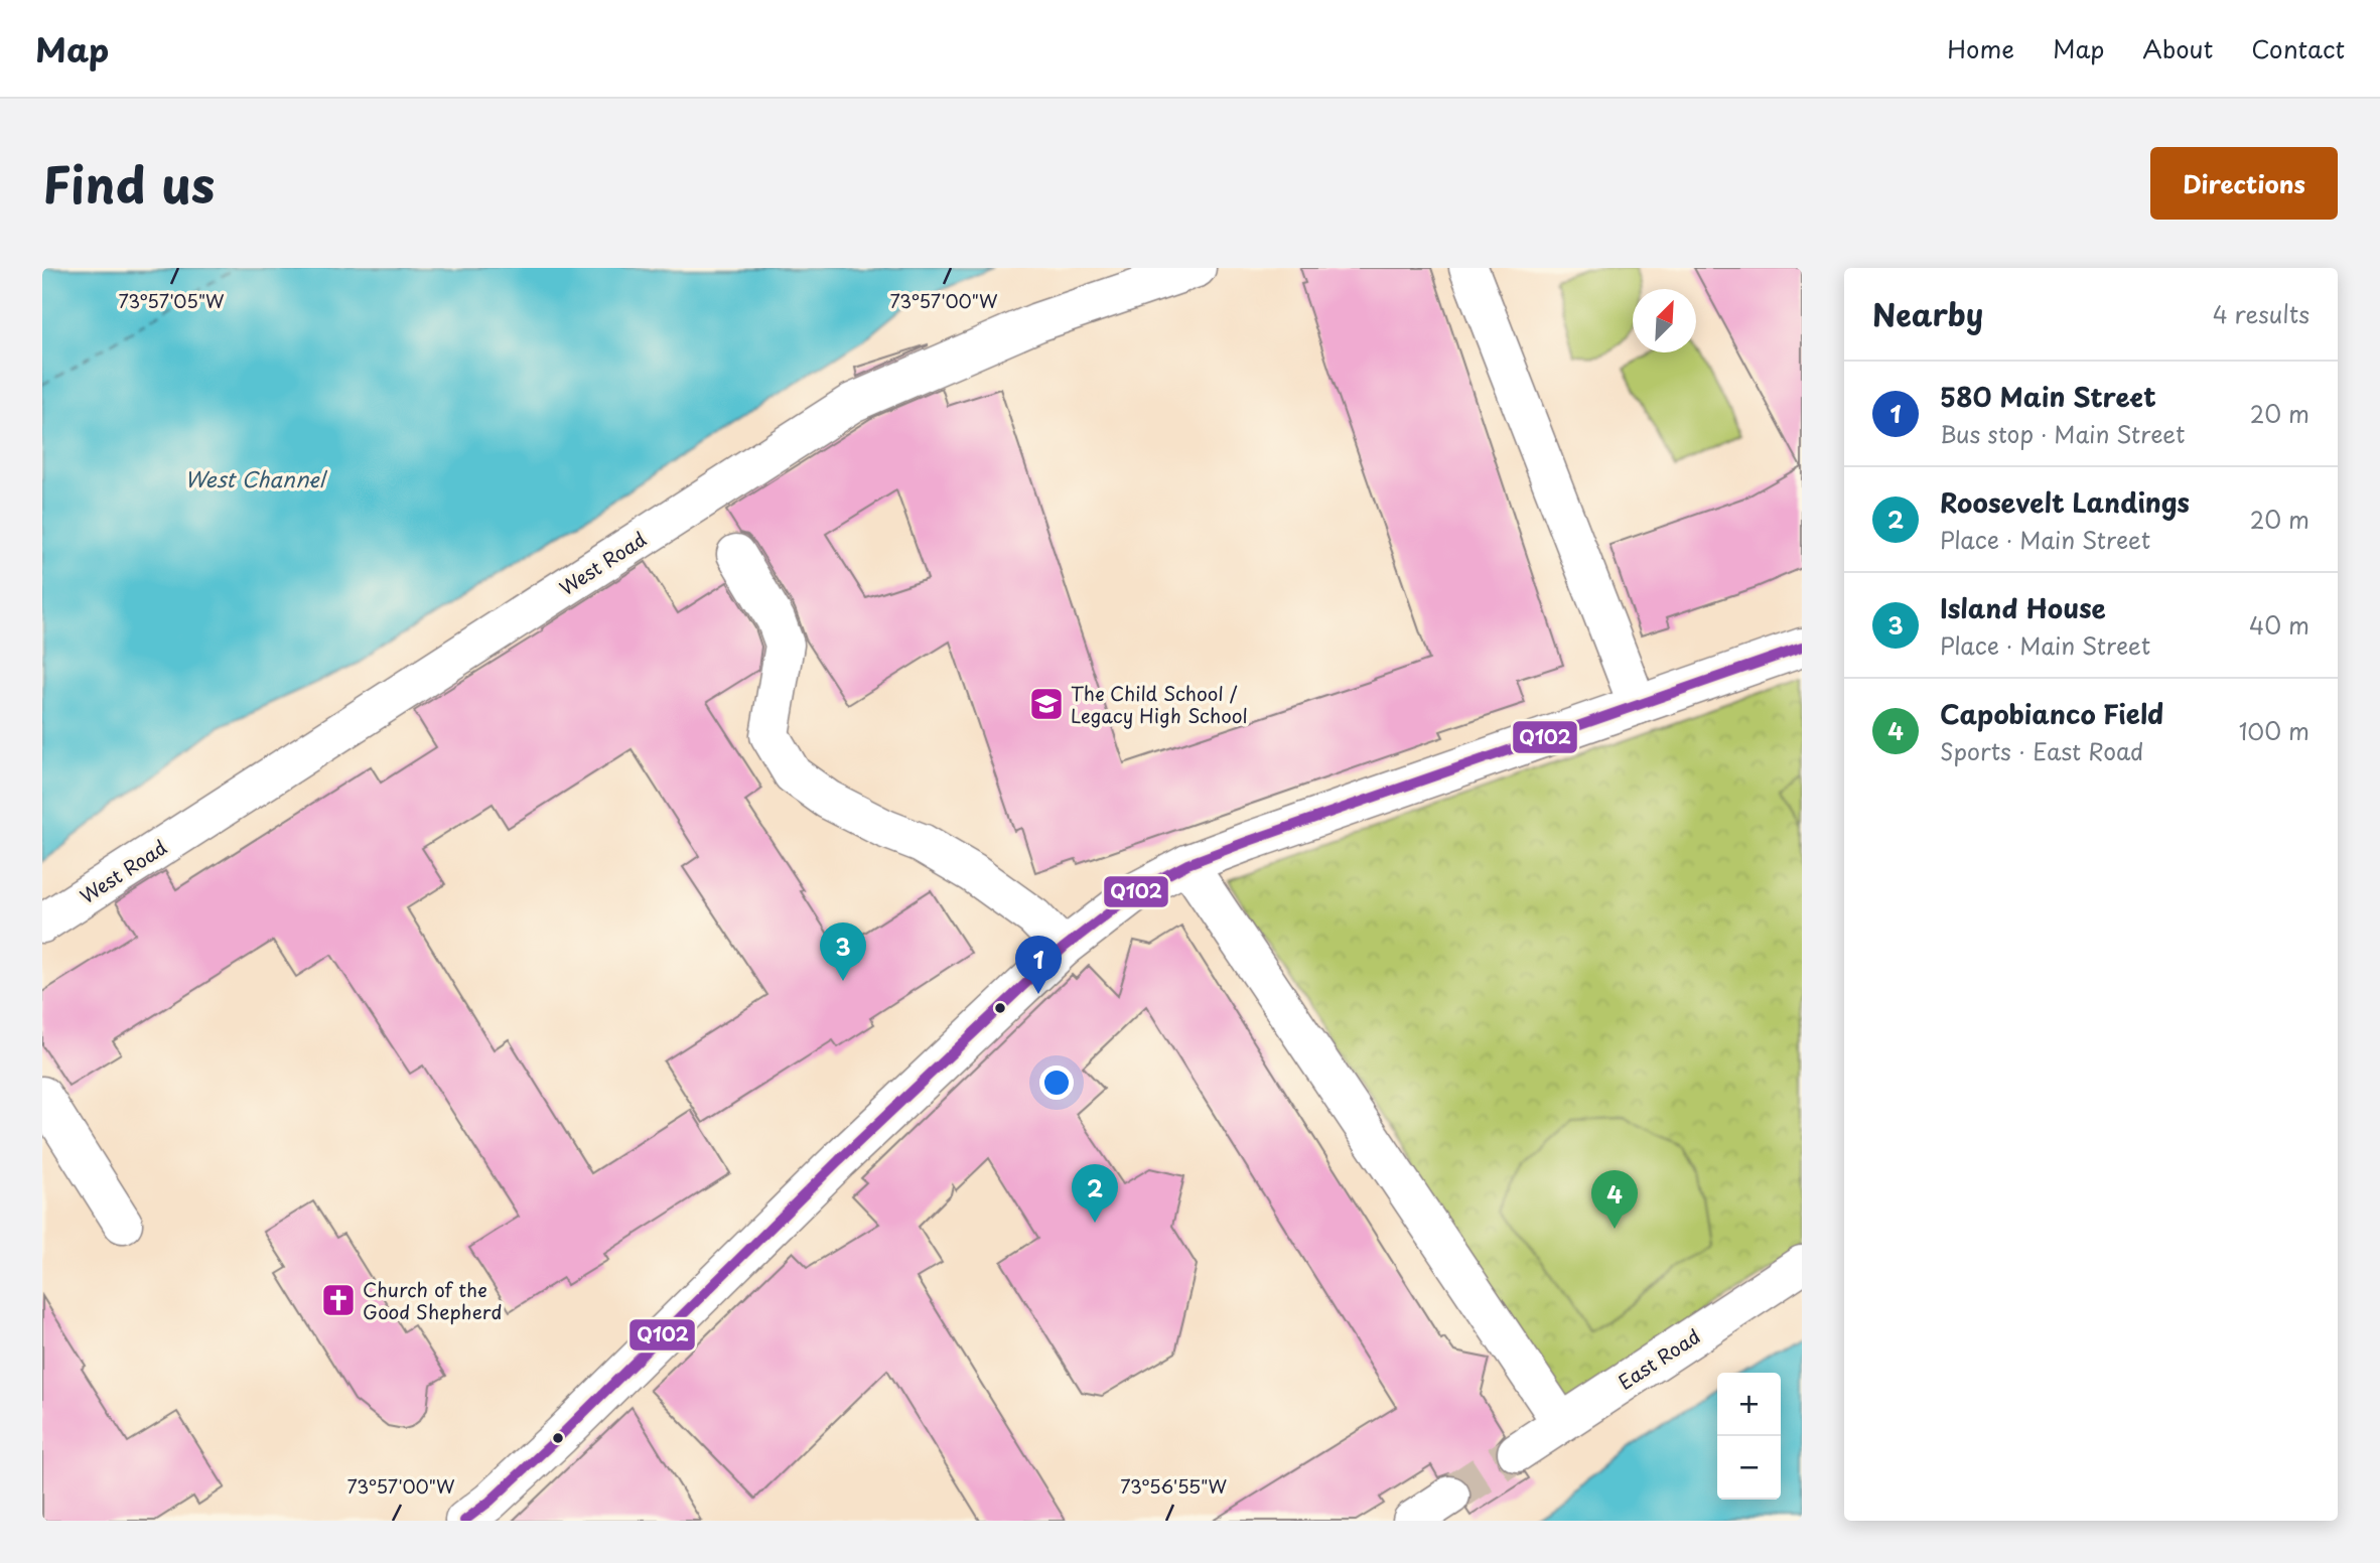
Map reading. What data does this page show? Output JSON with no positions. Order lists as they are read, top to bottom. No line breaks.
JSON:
{"streets":{"street":["West Road","East Road"]},"water":["West Channel"],"places":{"school or university":["The Child School / Legacy High School"],"church":["Church of the Good Shepherd"]},"lines":["transit line Q102"],"north":"top right","page":{"header":"Map","nav":["Home","Map","About","Contact"],"title":"Find us","buttons":"Directions","heading":["Nearby","4 results"],"list":[{"mark":"1","name":"580 Main Street","note":"Bus stop · Main Street","value":"20 m"},{"mark":"2","name":"Roosevelt Landings","note":"Place · Main Street","value":"20 m"},{"mark":"3","name":"Island House","note":"Place · Main Street","value":"40 m"},{"mark":"4","name":"Capobianco Field","note":"Sports · East Road","value":"100 m"}],"pins":["3","1","2","4"],"map_buttons":["+","−"]},"coordinates":["73°57'00\"W","73°57'05\"W","73°56'55\"W"]}
